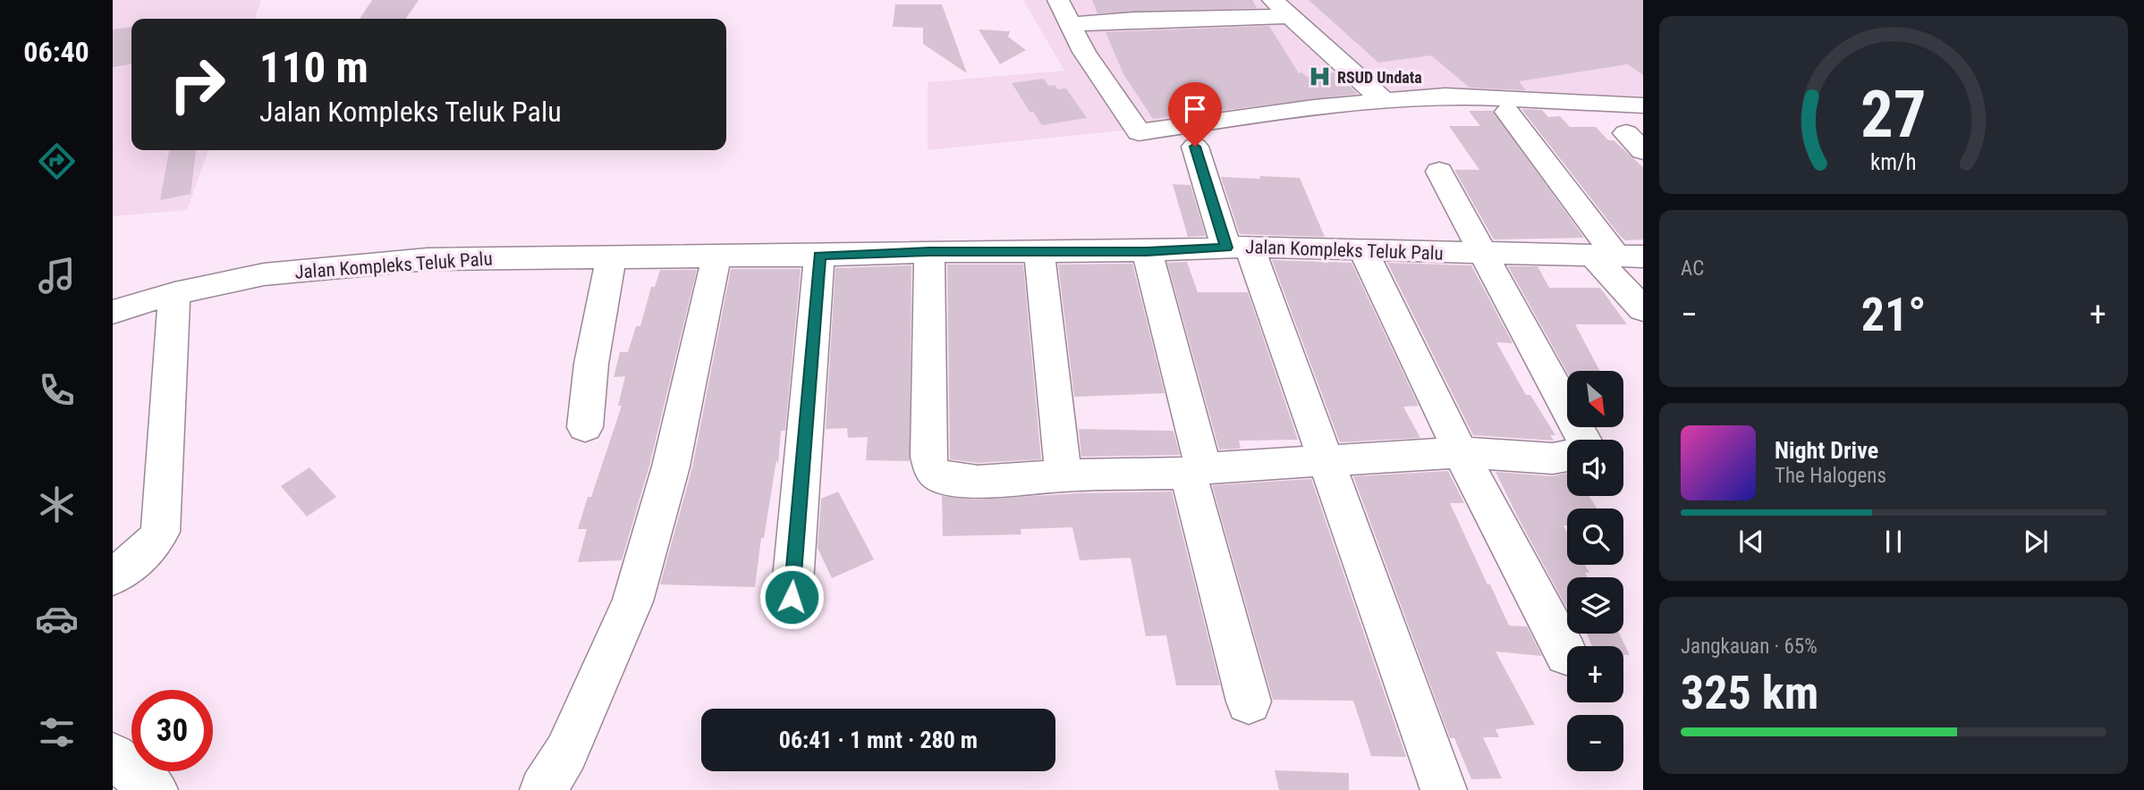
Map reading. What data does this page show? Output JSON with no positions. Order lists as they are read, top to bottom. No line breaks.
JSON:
{"streets":{"street":["Jalan Kompleks Teluk Palu"]},"places":{"hospital":["RSUD Undata"]},"north":"bottom right","page":{"tabs":"06:40","turn":["110 m","Jalan Kompleks Teluk Palu"],"tile":["AC",["Jangkauan · 65%","325 km"]],"heat":["−","21°","+"],"map_buttons":["+","−"],"song":["Night Drive","The Halogens"],"limit":"30","trip":"06:41 · 1 mnt · 280 m","gauge":["27","km/h"]}}
